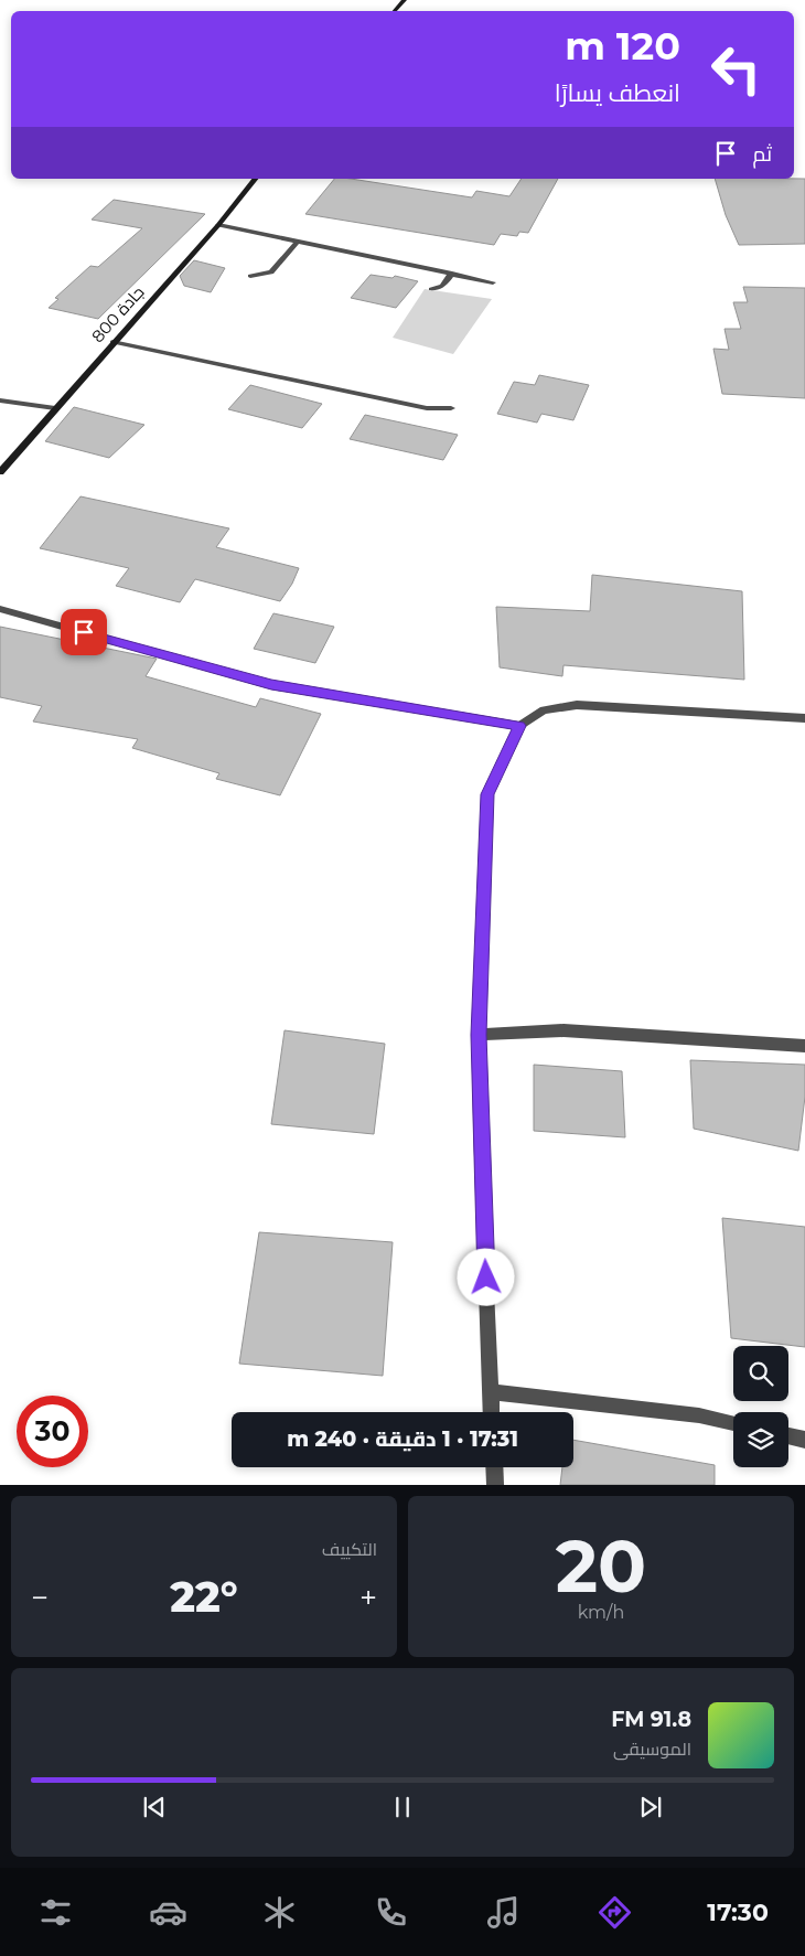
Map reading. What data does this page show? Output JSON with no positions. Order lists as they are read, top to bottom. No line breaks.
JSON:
{"streets":{"main road":["جادة 800"]},"page":{"turn":["120 m","انعطف يسارًا"],"then":"ثم","limit":"30","trip":"17:31 · 1 دقيقة · 240 m","tile":[["20","km/h"],"التكييف"],"heat":["−","22°","+"],"song":["91.8 FM","الموسيقى"],"tabs":"17:30"}}
